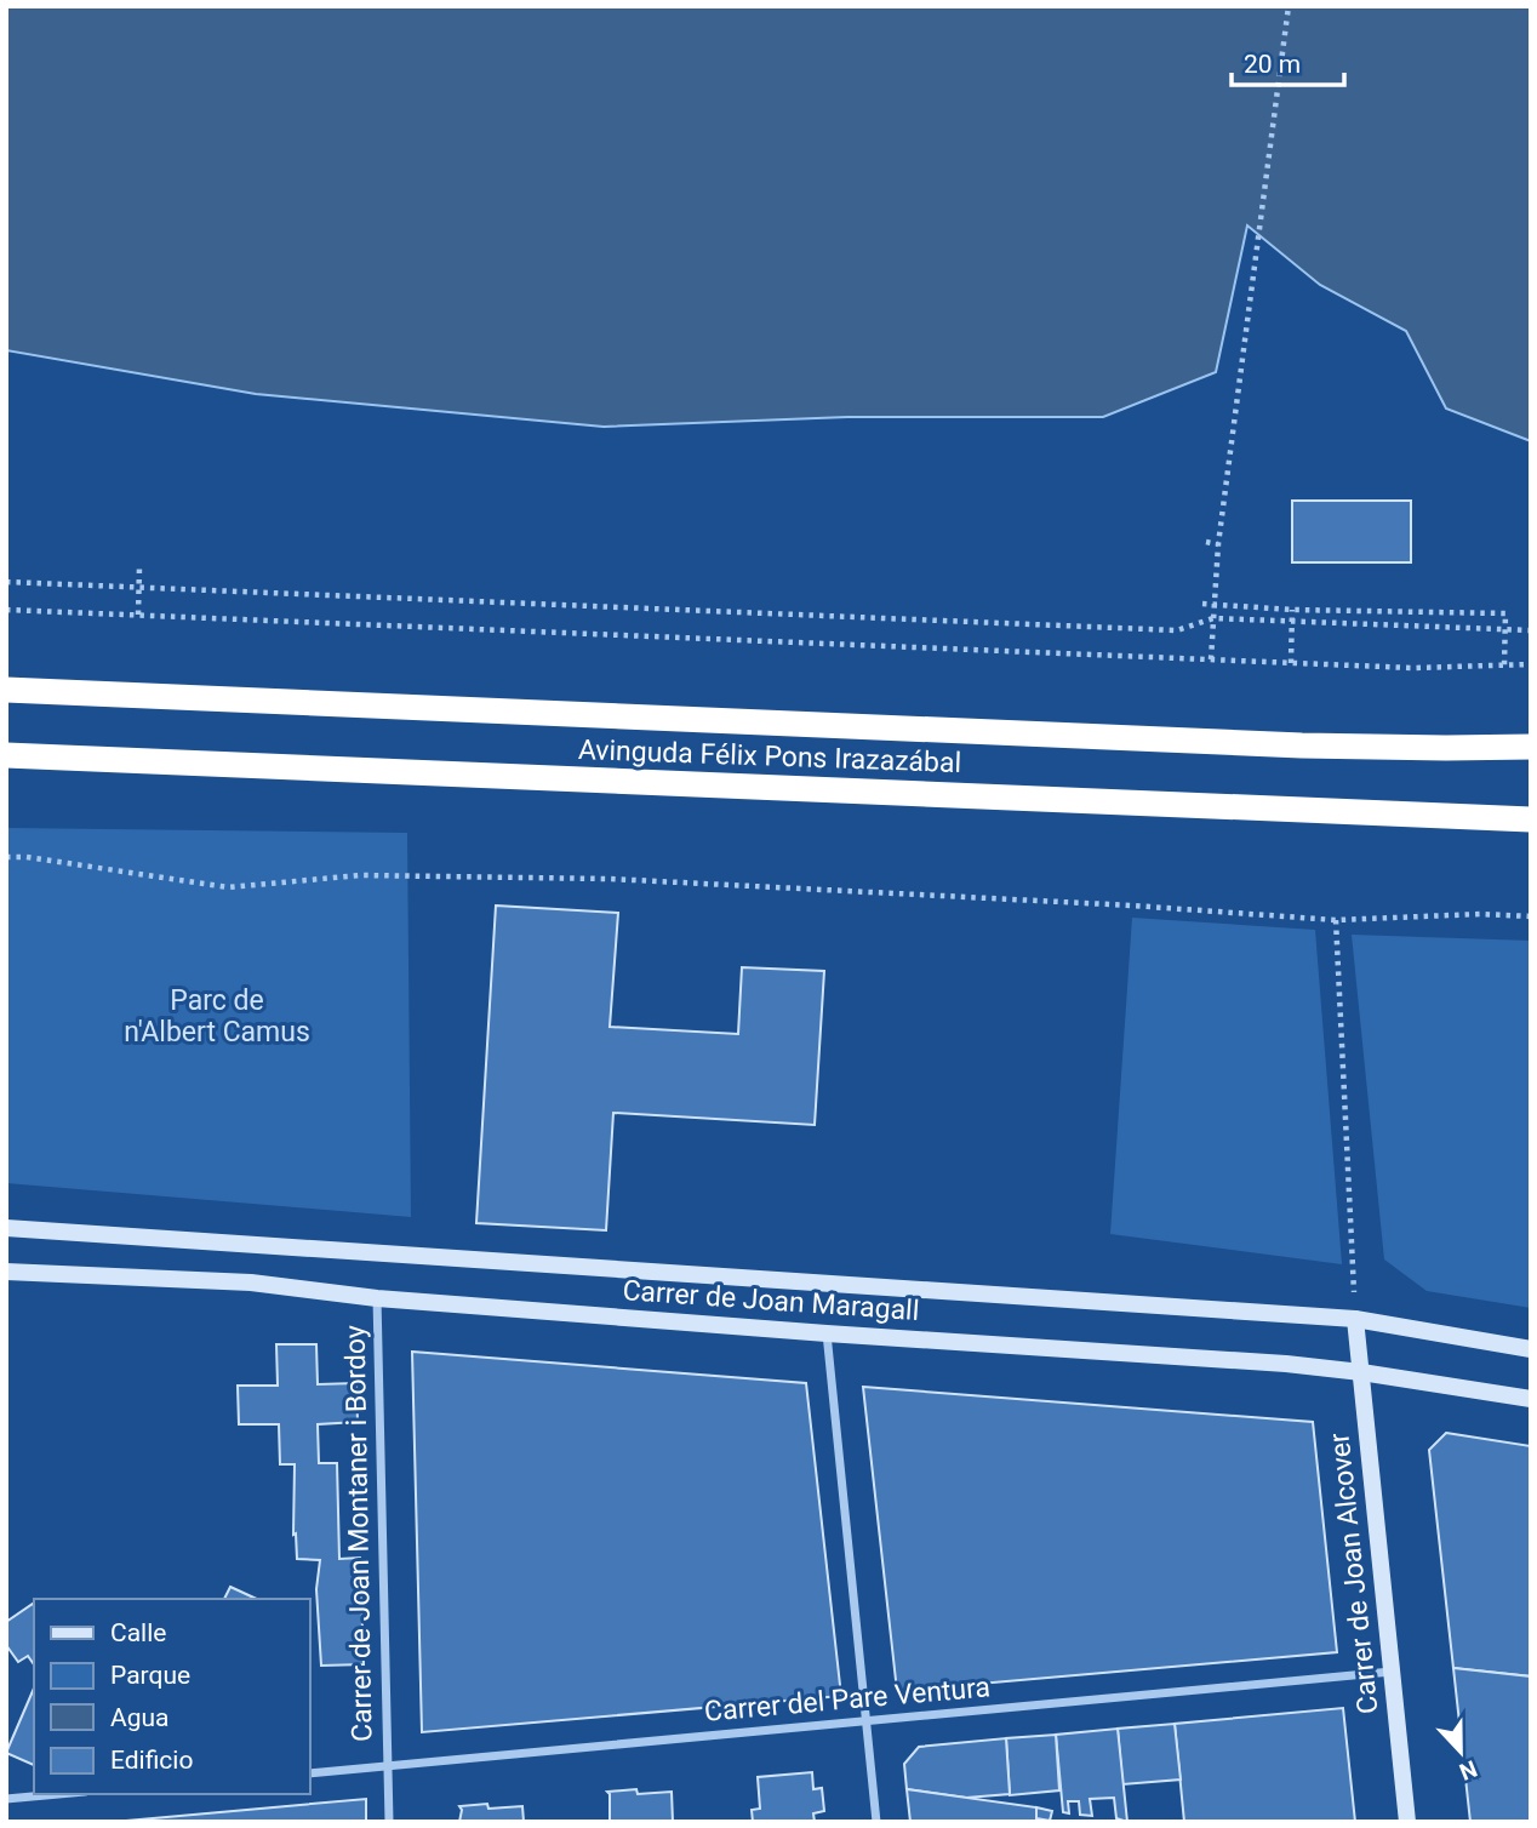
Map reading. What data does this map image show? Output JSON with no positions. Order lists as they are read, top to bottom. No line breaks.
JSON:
{"streets":{"highway":["Avinguda Félix Pons Irazazábal"],"street":["Carrer de Joan Maragall","Carrer de Joan Montaner i Bordoy","Carrer de Joan Alcover","Carrer del Pare Ventura"]},"crossings":[["Carrer de Joan Maragall","Carrer de Joan Montaner i Bordoy"],["Carrer de Joan Maragall","Carrer de Joan Alcover"],["Carrer de Joan Montaner i Bordoy","Carrer del Pare Ventura"],["Carrer de Joan Alcover","Carrer del Pare Ventura"]],"parks":["Parc de n'Albert Camus"],"legend":["Calle","Parque","Agua","Edificio"],"scale_bar":"20 m","north":"bottom"}
